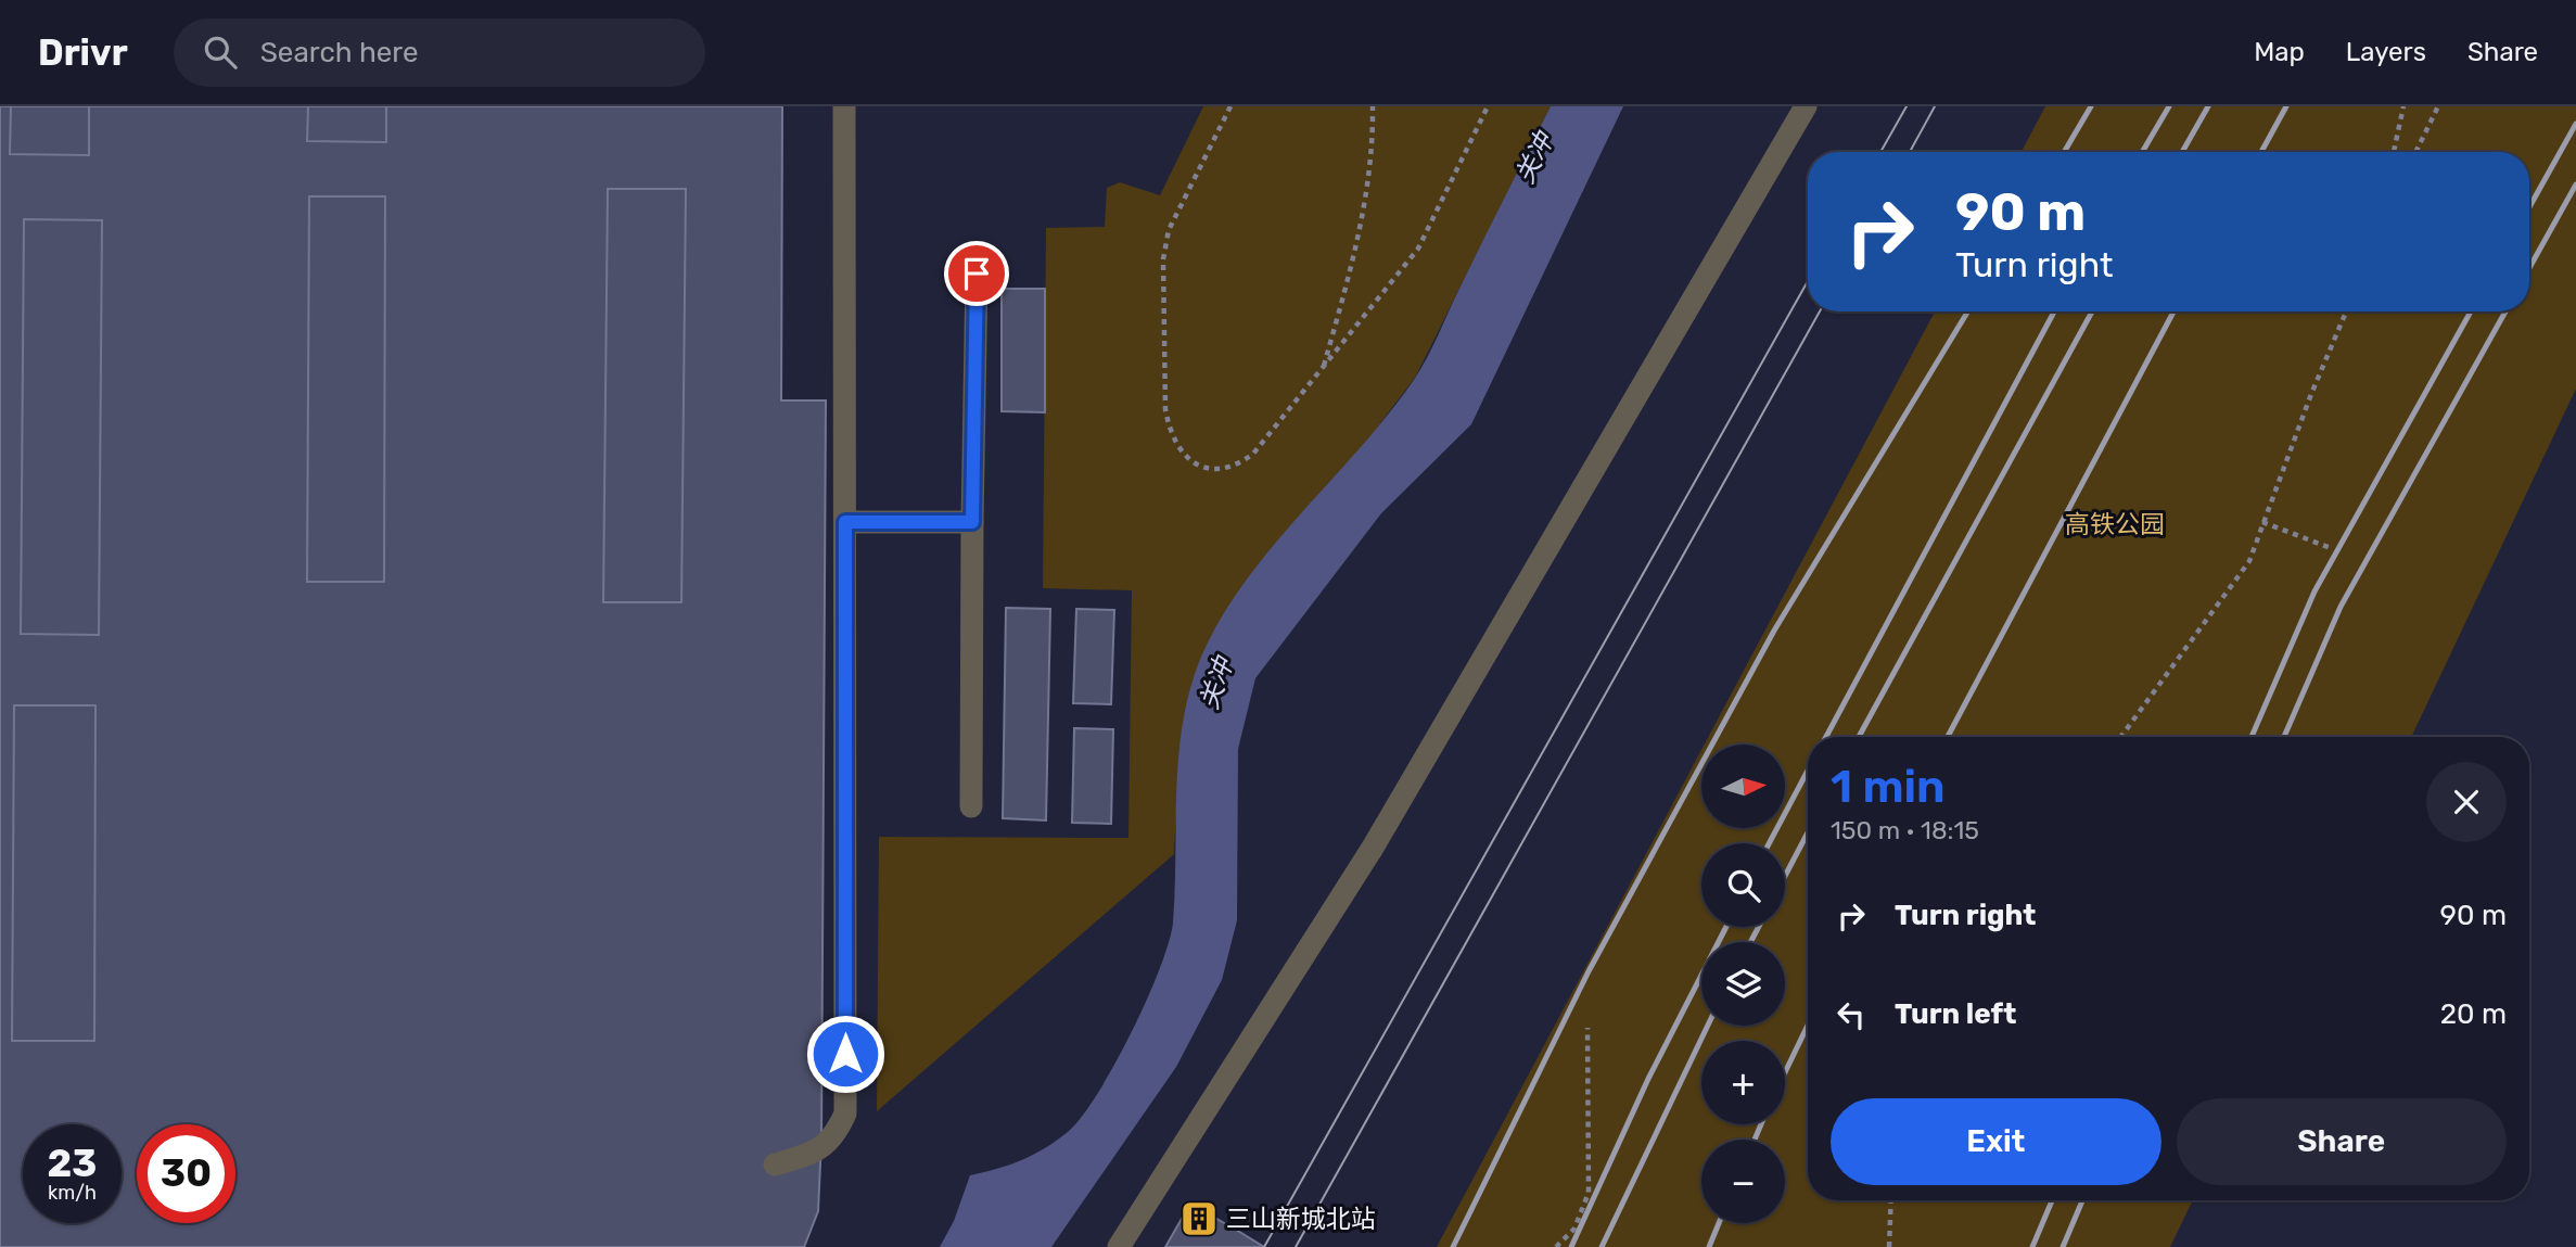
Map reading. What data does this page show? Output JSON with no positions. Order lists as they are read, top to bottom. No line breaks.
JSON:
{"water":["关冲"],"parks":["高铁公园"],"places":{"building":["三山新城北站"]},"north":"right","page":{"header":"Drivr","search":"Search here","nav":["Map","Layers","Share"],"turn":["90 m","Turn right"],"heading":["1 min","150 m · 18:15"],"map_buttons":["+","−"],"list":[{"name":"Turn right","value":"90 m"},{"name":"Turn left","value":"20 m"}],"buttons":["Exit","Share"],"speed":"23 km/h","limit":"30"}}
